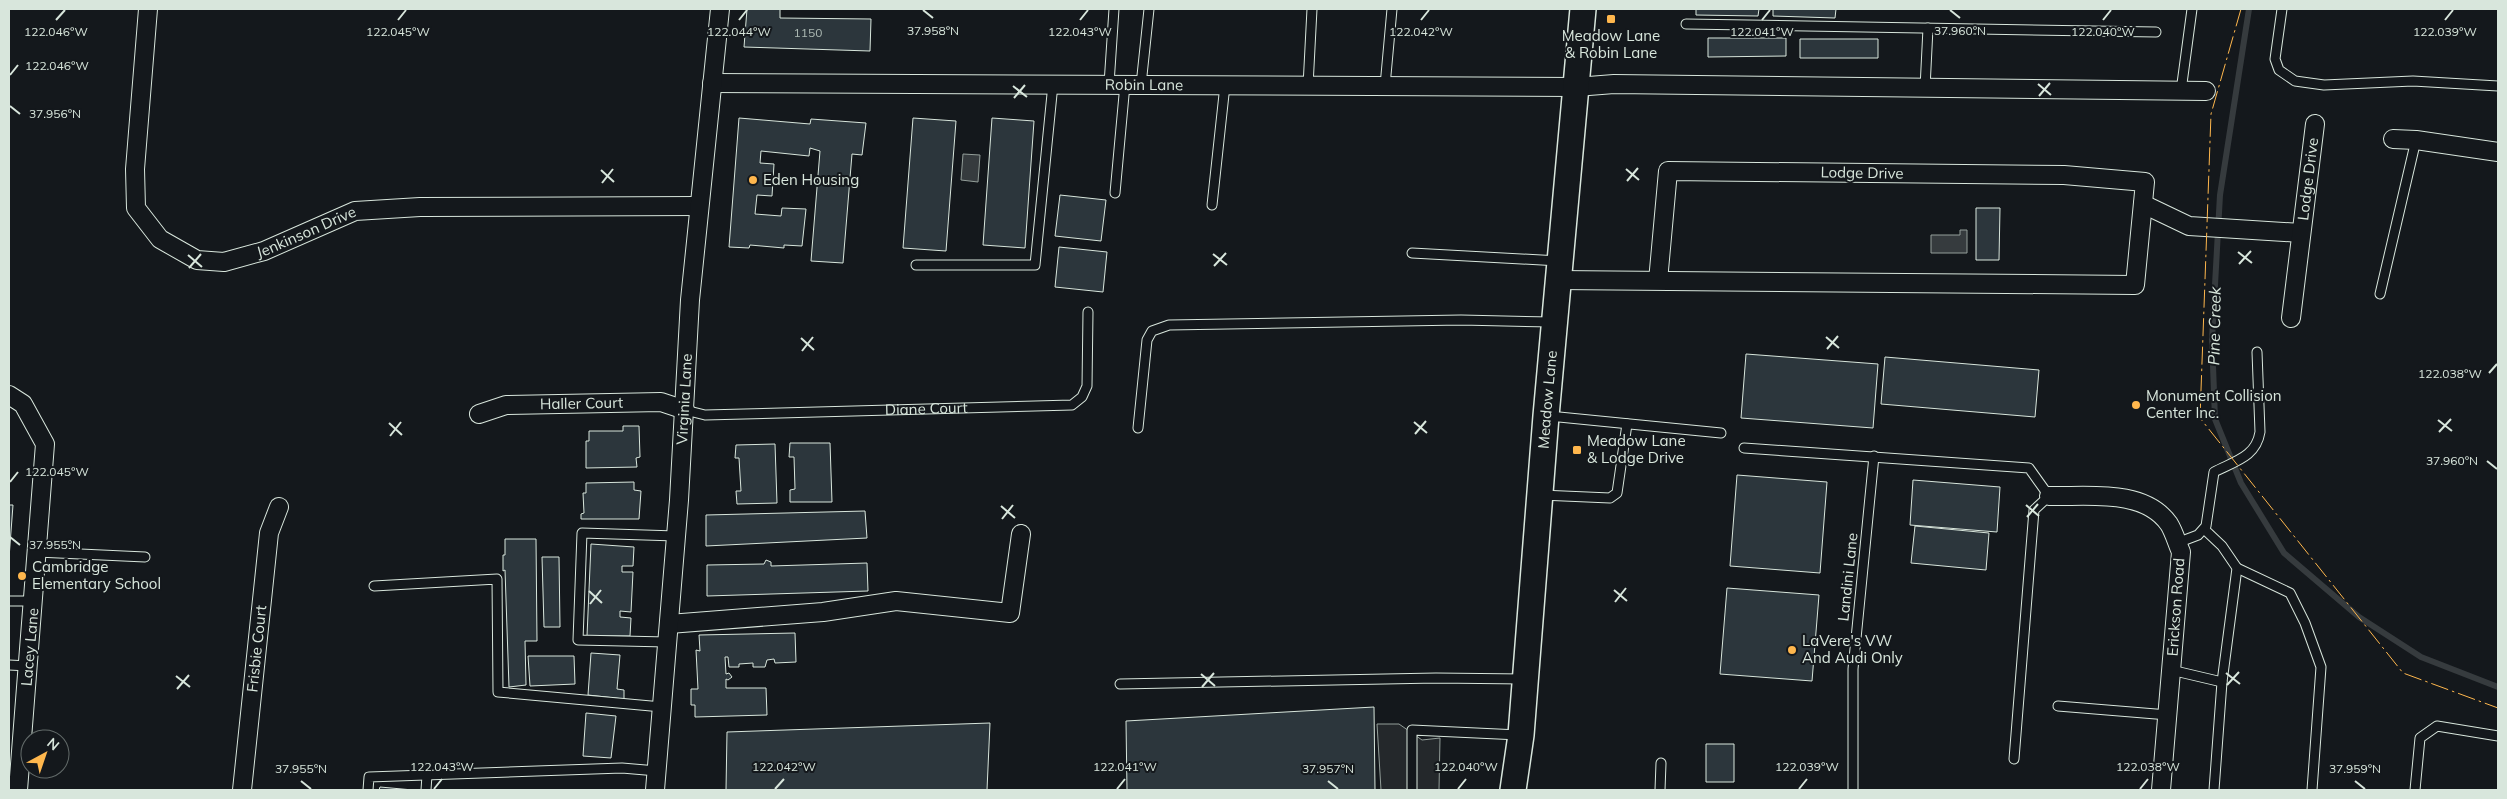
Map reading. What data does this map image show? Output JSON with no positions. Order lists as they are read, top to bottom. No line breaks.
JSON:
{"streets":{"street":["Robin Lane","Lodge Drive","Jenkinson Drive","Virginia Lane","Meadow Lane","Haller Court","Erickson Road","Lacey Lane","Frisbie Court"],"lane":["Diane Court","Landini Lane"]},"crossings":[["Robin Lane","Virginia Lane"],["Robin Lane","Meadow Lane"],["Lodge Drive","Meadow Lane"],["Jenkinson Drive","Virginia Lane"],["Virginia Lane","Haller Court"],["Virginia Lane","Diane Court"],["Haller Court","Diane Court"]],"water":["Pine Creek"],"places":{"transit":["Meadow Lane & Robin Lane","Meadow Lane & Lodge Drive"],"other":["Eden Housing","Monument Collision Center Inc.","Cambridge Elementary School","LaVere's VW And Audi Only"]},"house_numbers":["1150"],"north":"top right","coordinates":["37.958°N","37.960°N","122.046°W","122.045°W","122.044°W","122.043°W","122.042°W","122.041°W","122.040°W","122.039°W","37.956°N","122.038°W","37.955°N","37.957°N","37.959°N"]}
